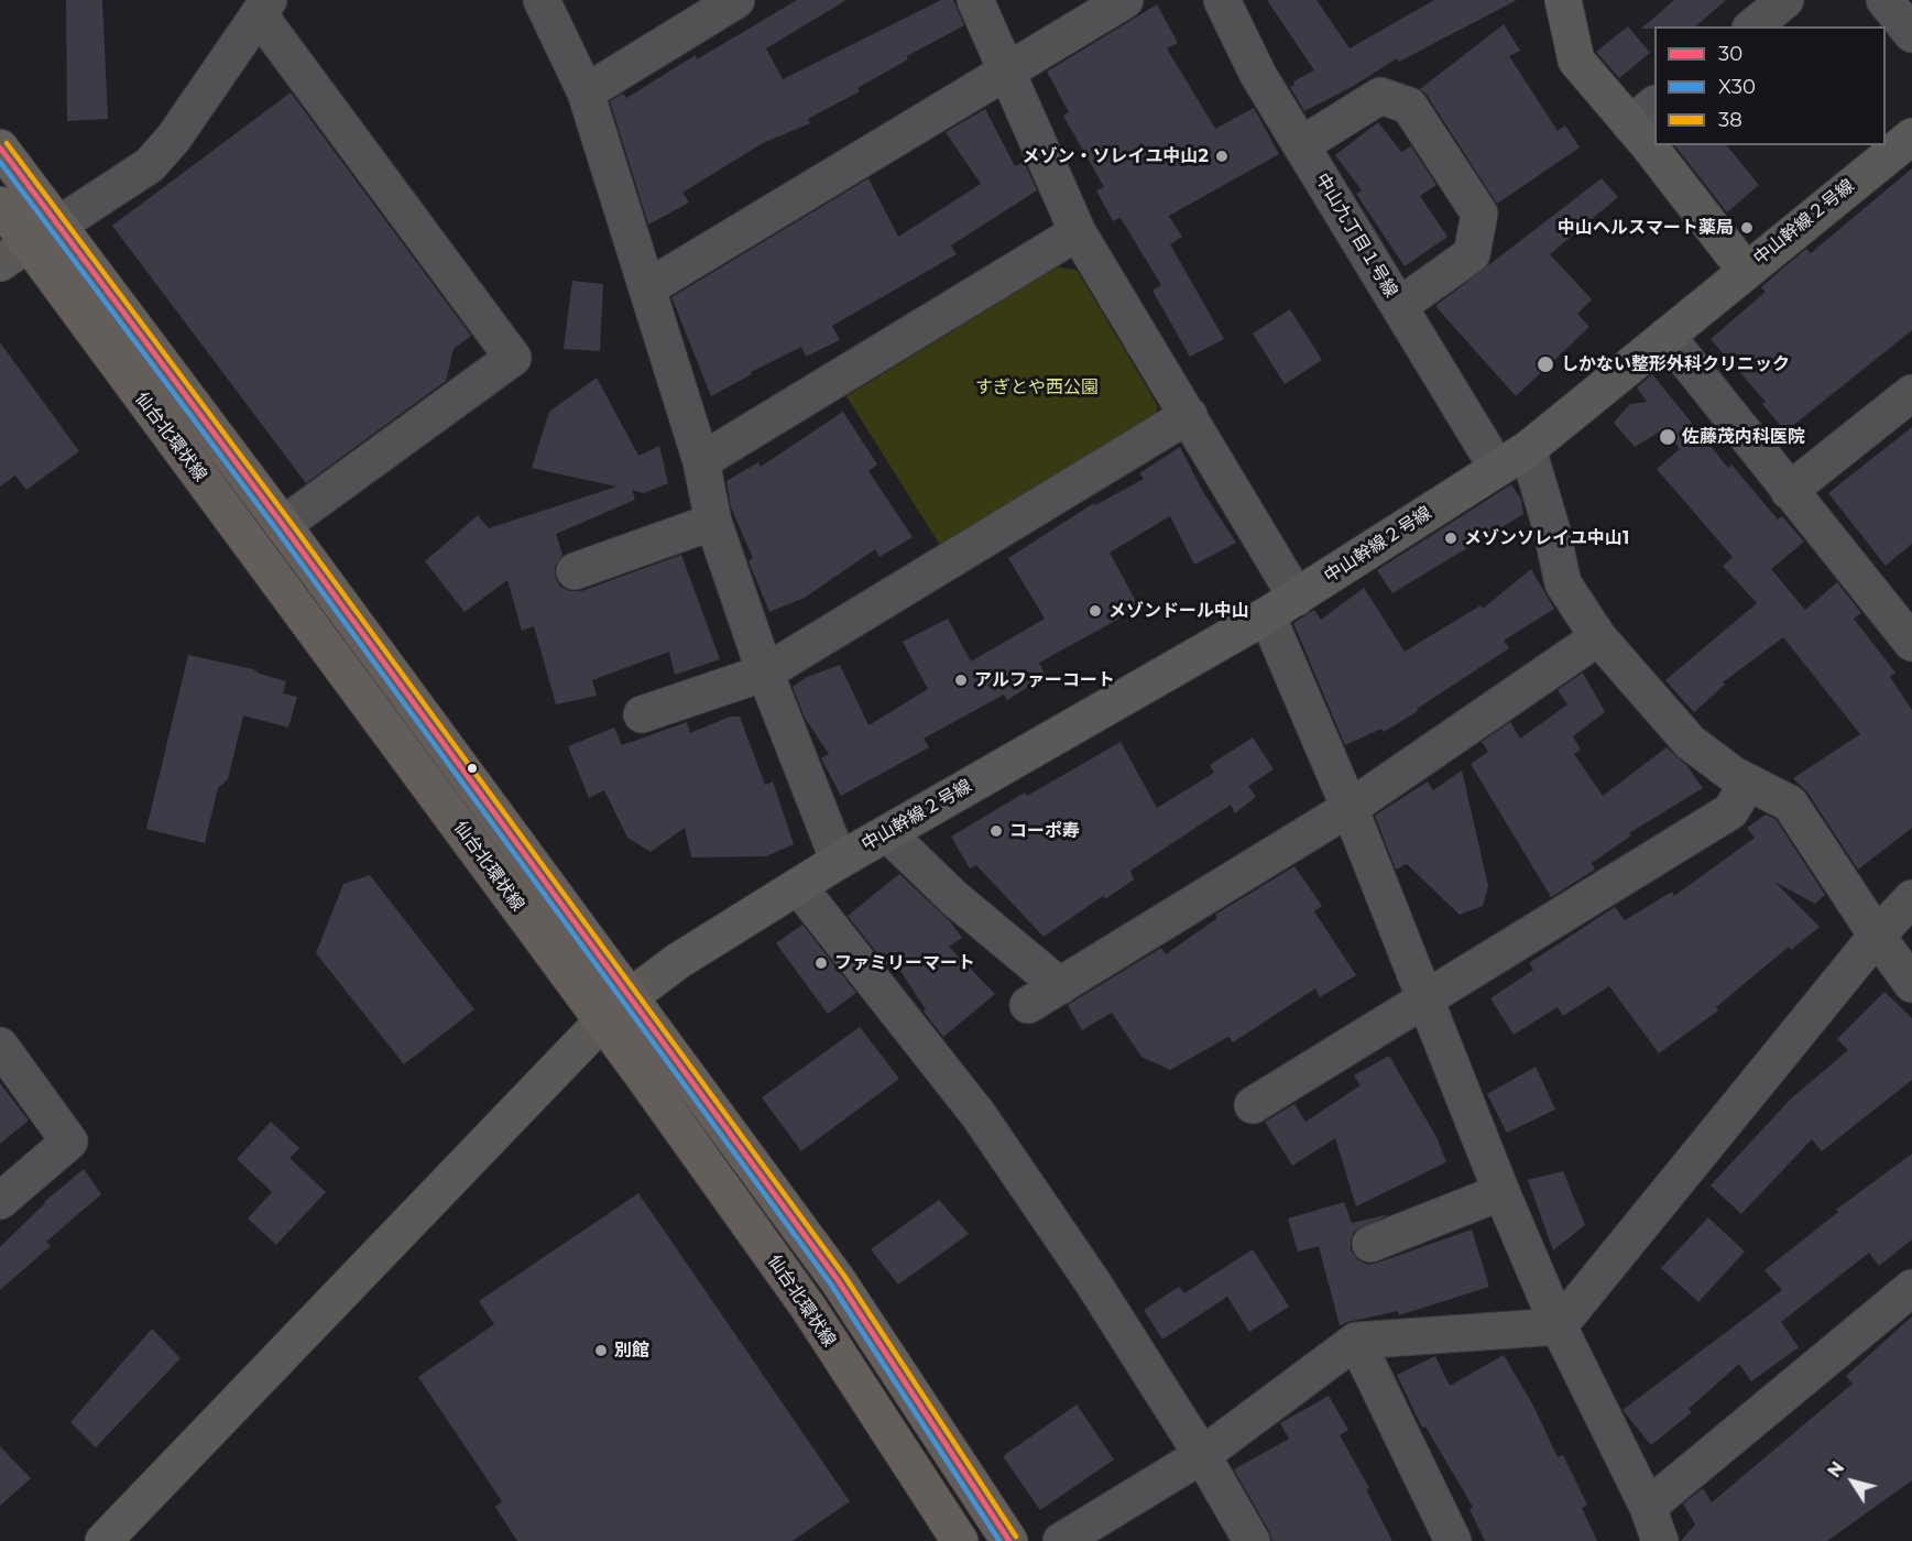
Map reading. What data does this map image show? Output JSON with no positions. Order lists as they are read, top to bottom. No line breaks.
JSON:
{"streets":{"main road":["仙台北環状線"],"street":["中山幹線２号線","中山九丁目１号線"]},"crossings":[["中山幹線２号線","中山九丁目１号線"],["中山幹線２号線","仙台北環状線"]],"parks":["すぎとや西公園"],"places":["メゾン・ソレイユ中山2","中山ヘルスマート薬局","しかない整形外科クリニック","佐藤茂内科医院","メゾンソレイユ中山1","メゾンドール中山","アルファーコート","コーポ寿","ファミリーマート","別館"],"lines":["transit line 38","transit line 30","transit line X30"],"legend":["30","X30","38"],"north":"top left"}
